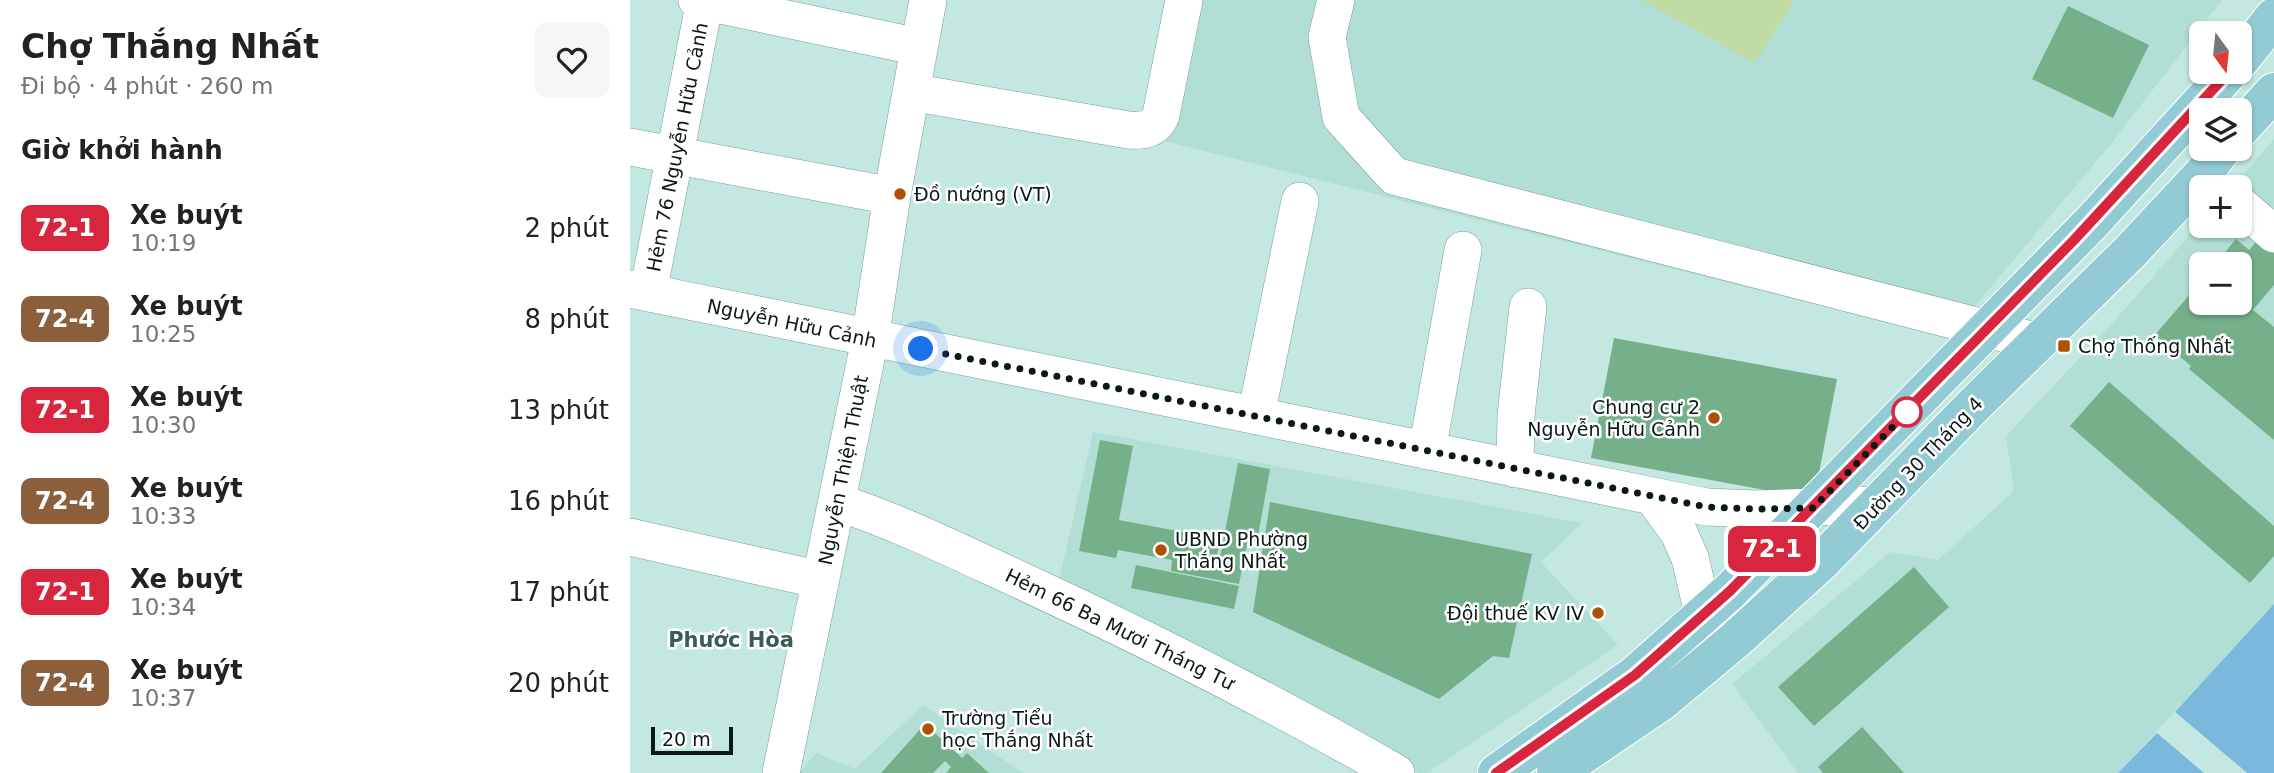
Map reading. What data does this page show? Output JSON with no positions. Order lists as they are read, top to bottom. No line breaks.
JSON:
{"streets":{"main road":["Đường 30 Tháng 4"],"street":["Hẻm 76 Nguyễn Hữu Cảnh","Nguyễn Hữu Cảnh","Nguyễn Thiện Thuật","Hẻm 66 Ba Mươi Tháng Tư"]},"crossings":[["Hẻm 76 Nguyễn Hữu Cảnh","Nguyễn Hữu Cảnh"],["Nguyễn Hữu Cảnh","Đường 30 Tháng 4"],["Nguyễn Hữu Cảnh","Nguyễn Thiện Thuật"],["Nguyễn Thiện Thuật","Hẻm 66 Ba Mươi Tháng Tư"]],"districts":["Phước Hòa"],"places":{"other":["Đồ nướng (VT)","Chung cư 2 Nguyễn Hữu Cảnh","UBND Phường Thắng Nhất","Đội thuế KV IV","Trường Tiểu học Thắng Nhất"],"transit":["Chợ Thống Nhất"]},"lines":["bus line 72-1"],"scale_bar":"20 m","north":"bottom","page":{"heading":[["Chợ Thắng Nhất","Đi bộ · 4 phút · 260 m"],"Giờ khởi hành"],"on_map":"72-1","map_buttons":["+","−"],"list":[{"mark":"72-1","name":"Xe buýt","note":"10:19","value":"2 phút"},{"mark":"72-4","name":"Xe buýt","note":"10:25","value":"8 phút"},{"mark":"72-1","name":"Xe buýt","note":"10:30","value":"13 phút"},{"mark":"72-4","name":"Xe buýt","note":"10:33","value":"16 phút"},{"mark":"72-1","name":"Xe buýt","note":"10:34","value":"17 phút"},{"mark":"72-4","name":"Xe buýt","note":"10:37","value":"20 phút"}],"scale":"20 m"}}
